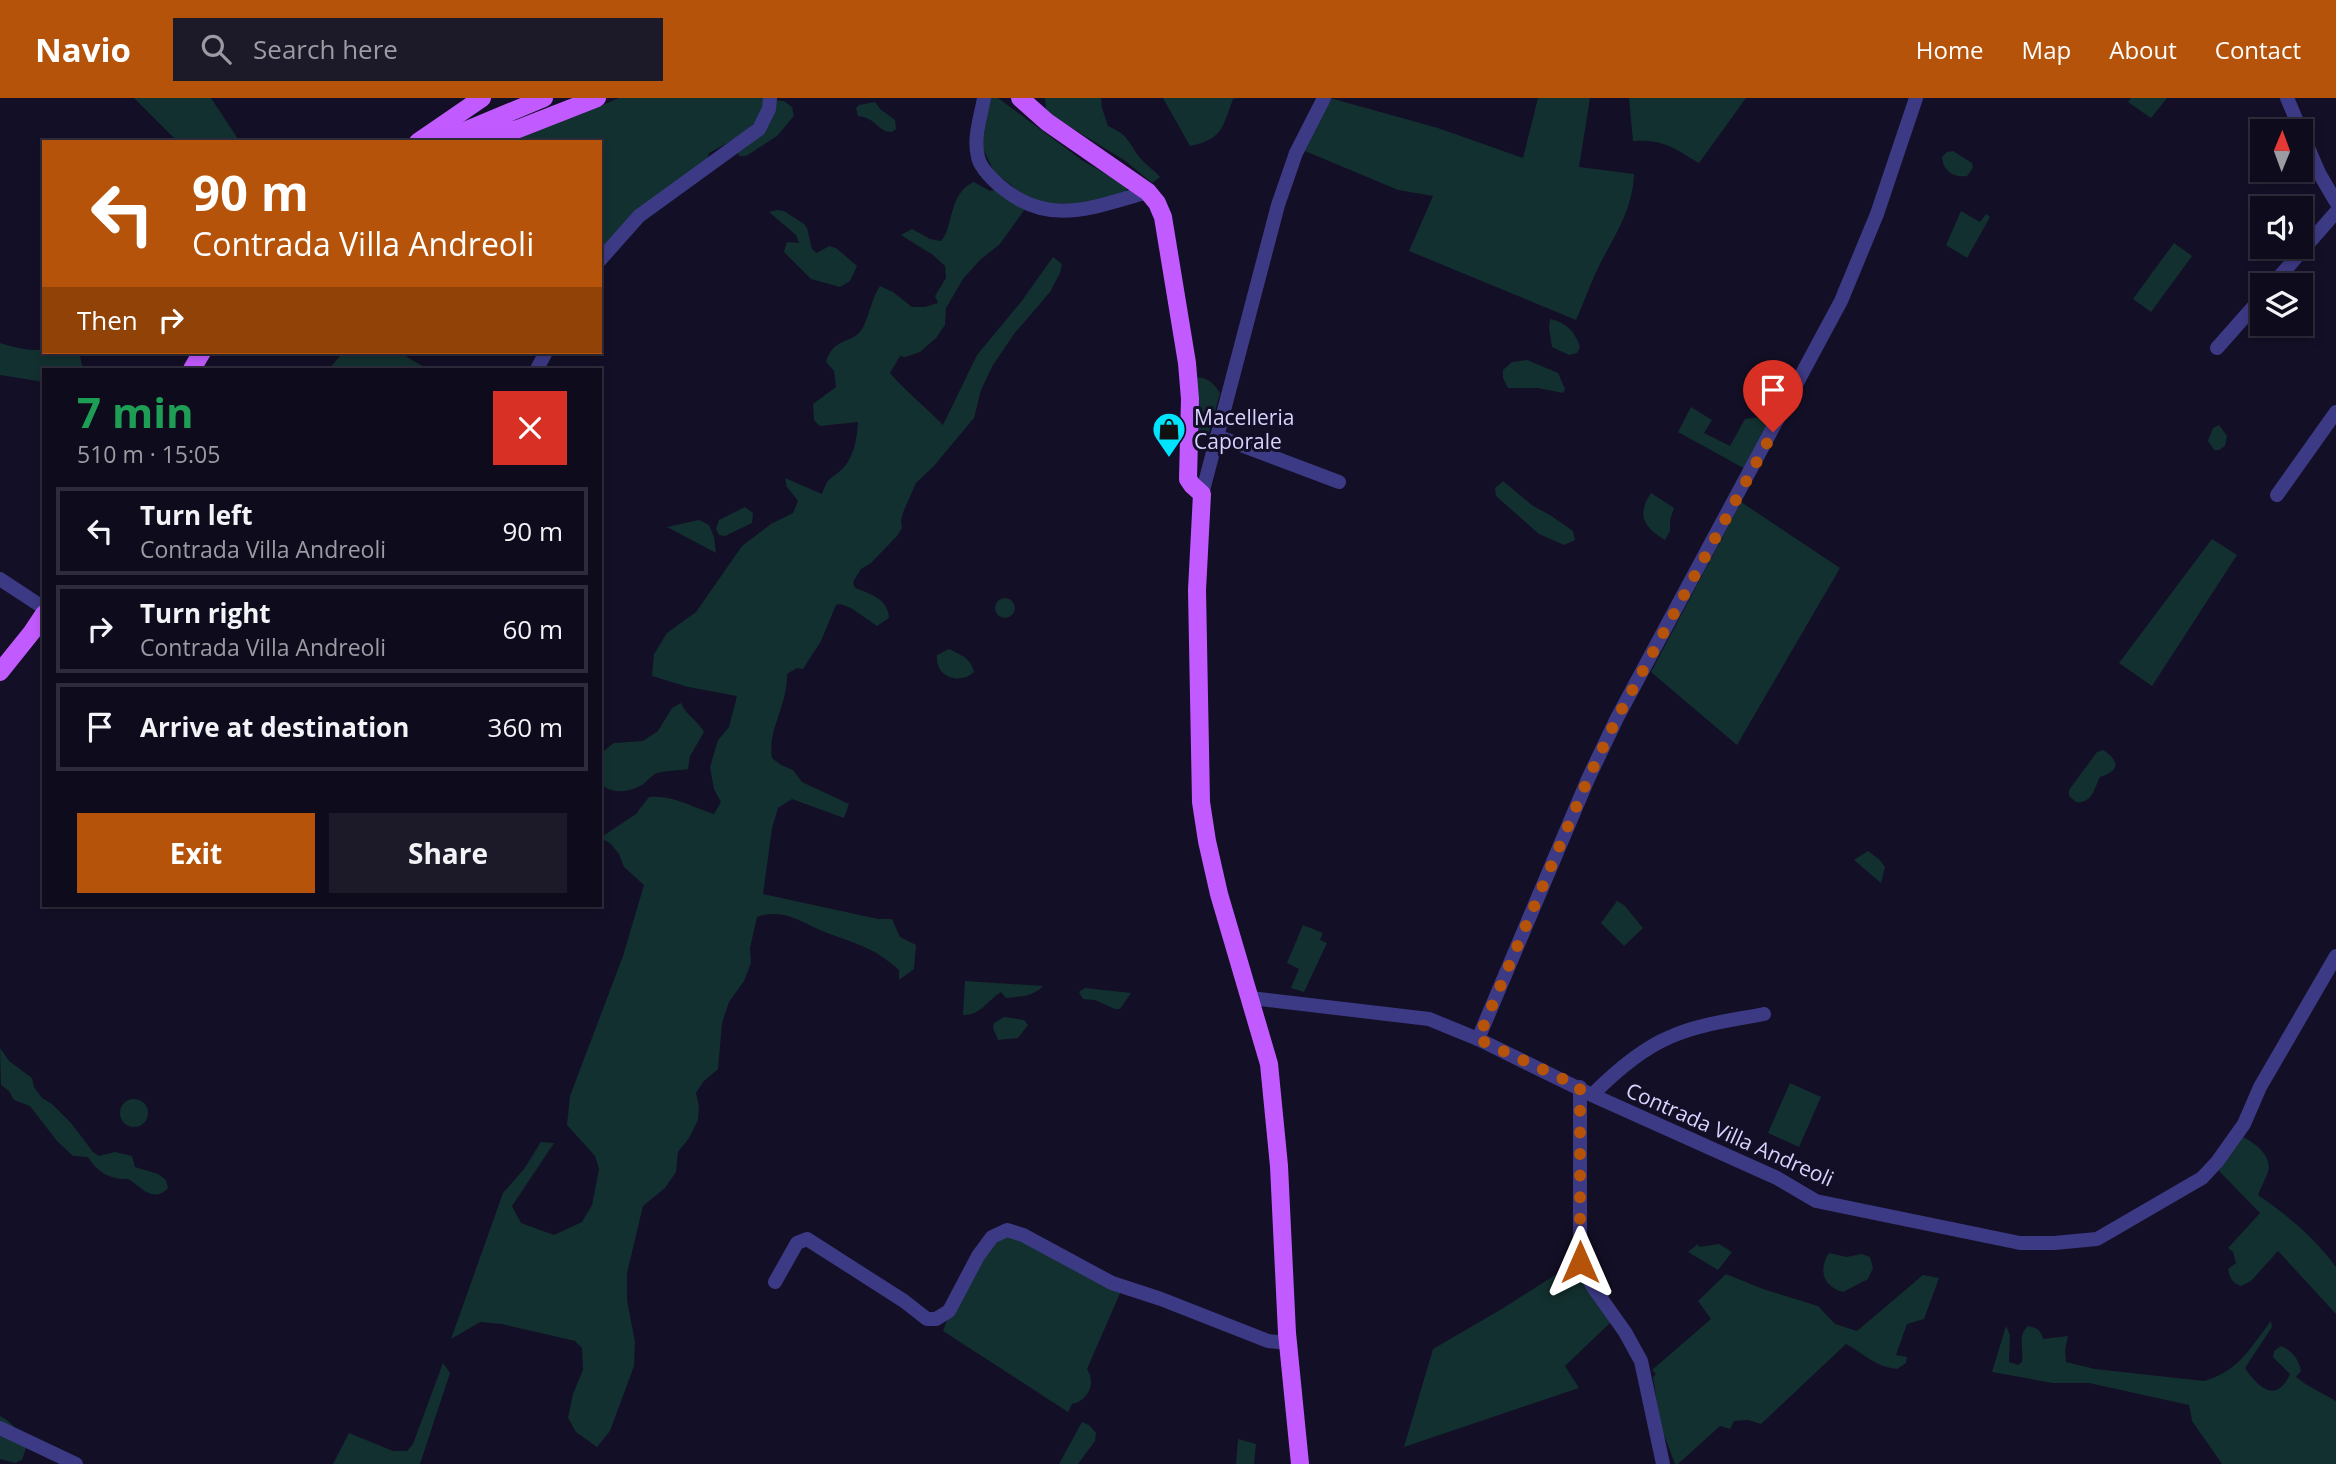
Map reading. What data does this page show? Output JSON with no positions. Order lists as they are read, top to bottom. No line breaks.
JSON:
{"streets":{"street":["Contrada Villa Andreoli"]},"places":{"shop":["Macelleria Caporale"]},"north":"top","page":{"header":"Navio","search":"Search here","nav":["Home","Map","About","Contact"],"turn":["90 m","Contrada Villa Andreoli"],"then":"Then","heading":["7 min","510 m · 15:05"],"list":[{"name":"Turn left","note":"Contrada Villa Andreoli","value":"90 m"},{"name":"Turn right","note":"Contrada Villa Andreoli","value":"60 m"},{"name":"Arrive at destination","value":"360 m"}],"buttons":["Exit","Share"]}}
